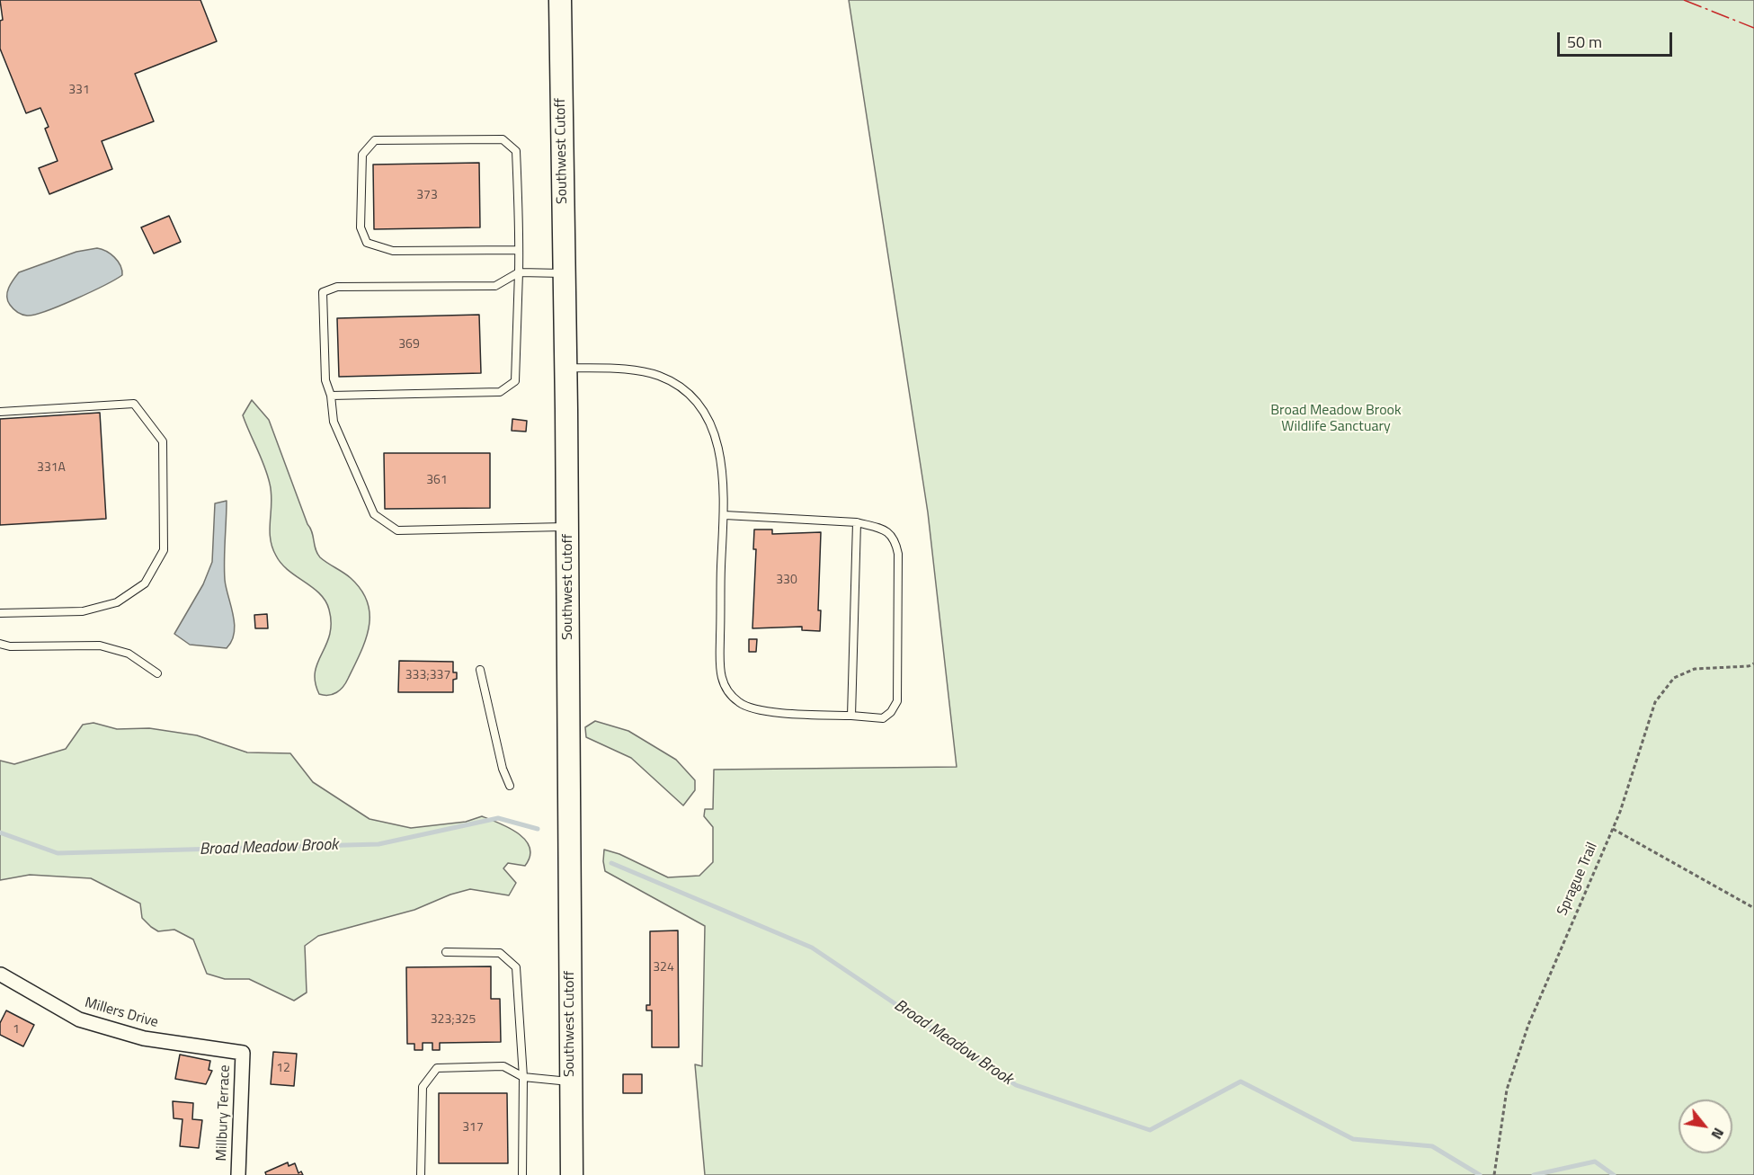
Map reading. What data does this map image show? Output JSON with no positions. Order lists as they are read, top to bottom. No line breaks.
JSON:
{"streets":{"main road":["Southwest Cutoff"],"street":["Millers Drive","Millbury Terrace"],"path":["Sprague Trail"]},"crossings":[["Millers Drive","Millbury Terrace"]],"water":["Broad Meadow Brook"],"parks":["Broad Meadow Brook Wildlife Sanctuary"],"house_numbers":["331","373","369","331A","361","330","333;337","324","323;325","1","12","317"],"scale_bar":"50 m","north":"bottom right"}
